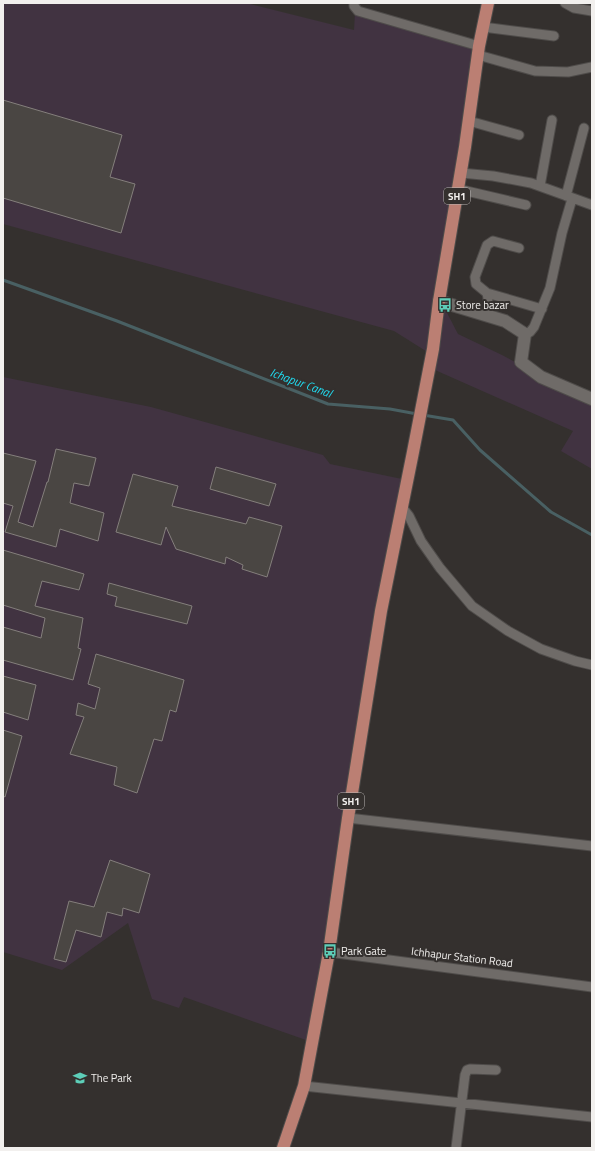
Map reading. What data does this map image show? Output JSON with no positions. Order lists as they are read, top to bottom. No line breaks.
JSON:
{"streets":{"main road":["SH1"],"street":["Ichhapur Station Road"]},"crossings":[["SH1","Ichhapur Station Road"]],"water":["Ichapur Canal"],"places":{"bus stop":["Store bazar","Park Gate"],"school or university":["The Park"]}}
